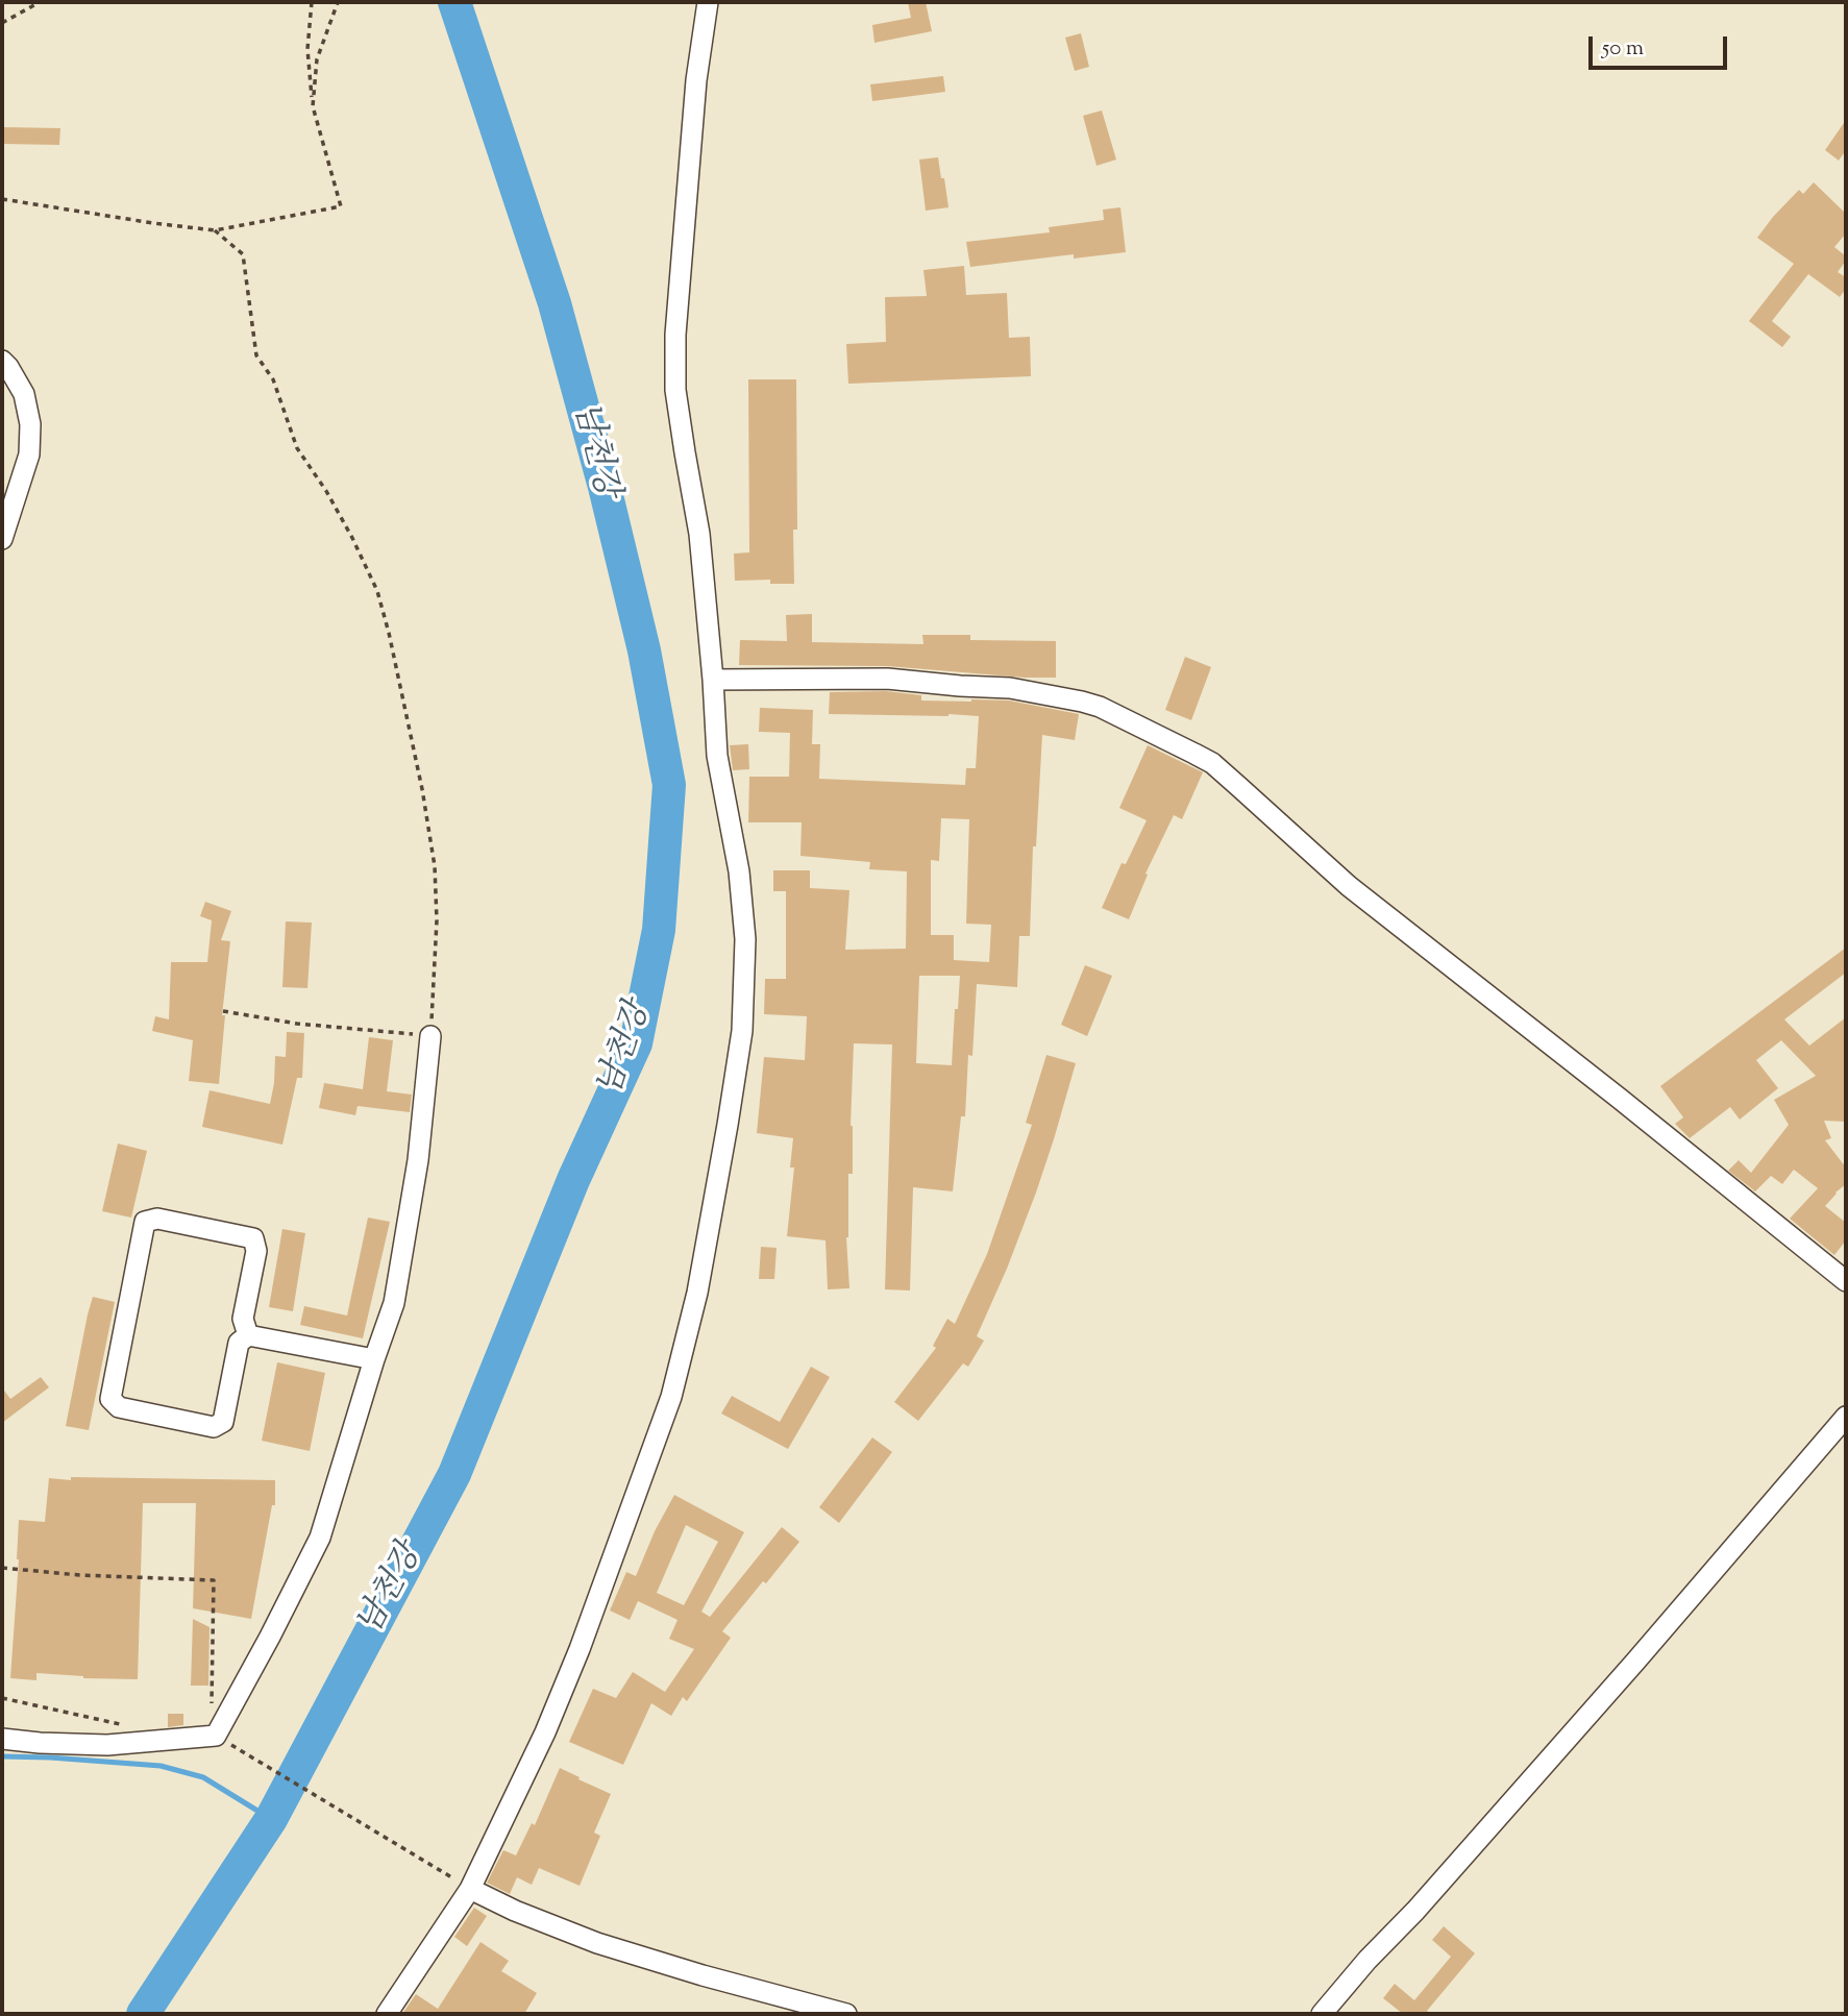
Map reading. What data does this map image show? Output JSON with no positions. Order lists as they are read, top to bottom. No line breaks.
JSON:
{"water":["남천강"],"scale_bar":"50 m"}
